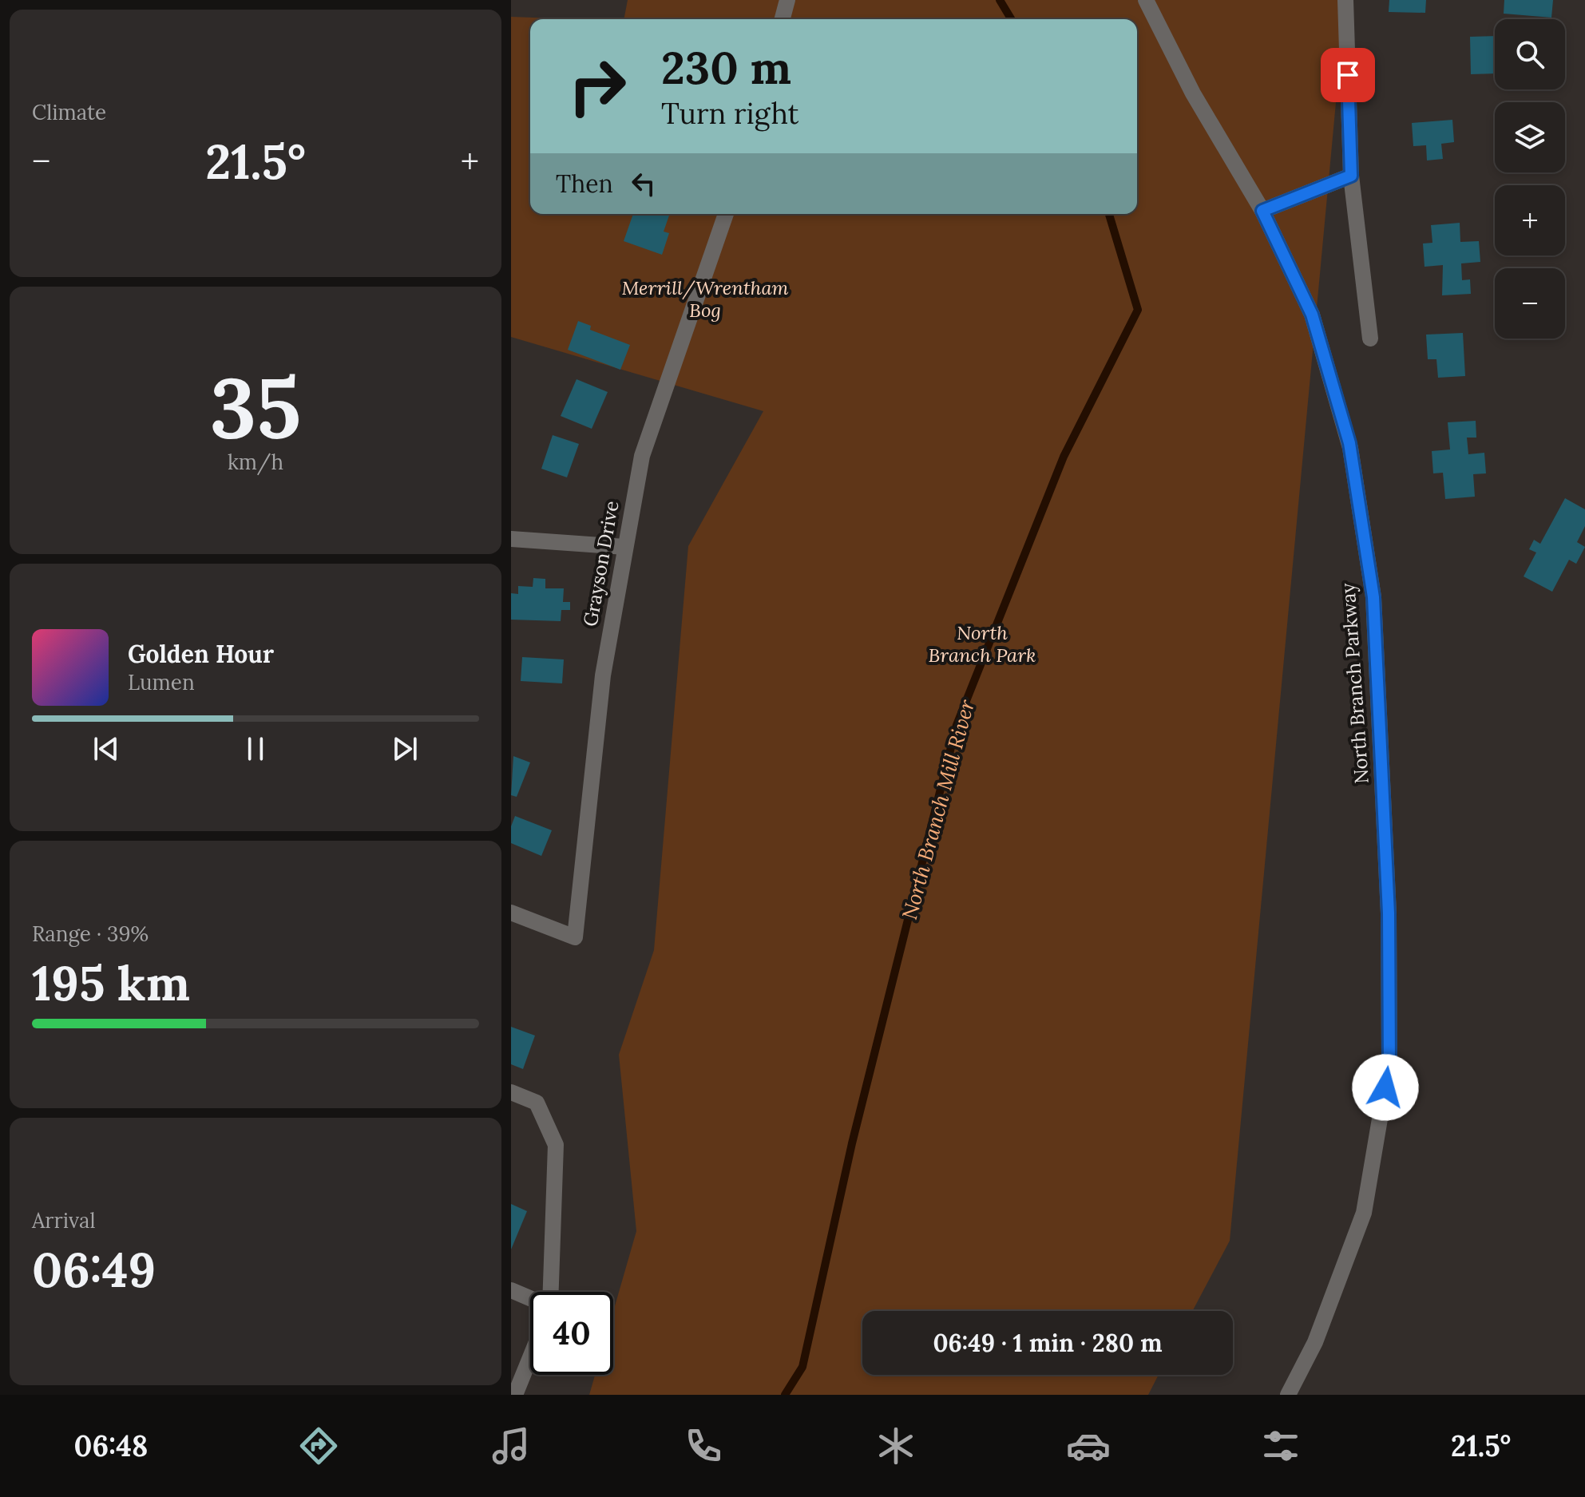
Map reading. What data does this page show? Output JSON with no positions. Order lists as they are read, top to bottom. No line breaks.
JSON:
{"streets":{"street":["Grayson Drive","North Branch Parkway"]},"water":["North Branch Mill River"],"parks":["Merrill/Wrentham Bog","North Branch Park"],"page":{"tile":["Climate",["35","km/h"],["Range · 39%","195 km"],["Arrival","06:49"]],"map_buttons":["+","−"],"turn":["230 m","Turn right"],"heat":["−","21.5°","+"],"then":"Then","song":["Golden Hour","Lumen"],"limit":"40","trip":"06:49 · 1 min · 280 m","tabs":["06:48","21.5°"]}}
